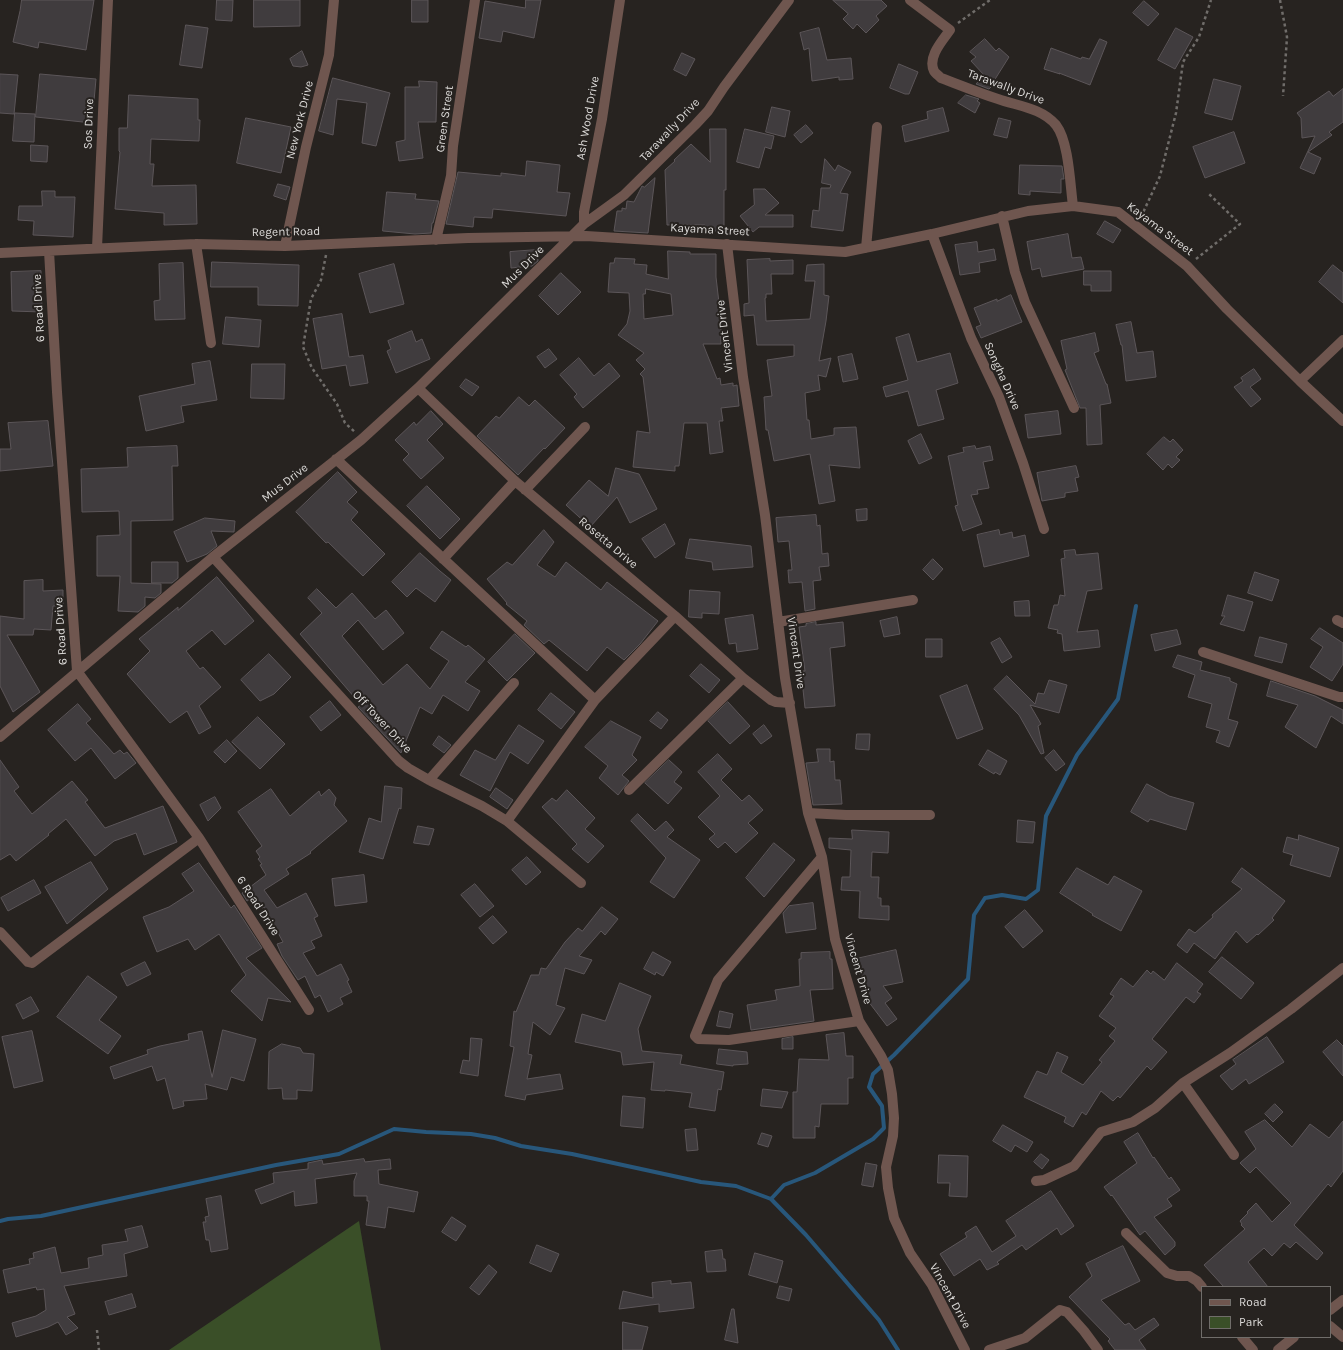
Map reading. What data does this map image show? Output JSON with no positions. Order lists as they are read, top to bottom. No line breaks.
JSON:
{"streets":{"street":["Tarawally Drive","Ash Wood Drive","Green Street","New York Drive","Sos Drive","Kayama Street","Regent Road","Mus Drive","6 Road Drive","Vincent Drive","Songha Drive","Rosetta Drive","Off Tower Drive"]},"crossings":[["Tarawally Drive","Ash Wood Drive"],["Tarawally Drive","Kayama Street"],["Green Street","Regent Road"],["New York Drive","Regent Road"],["Sos Drive","Regent Road"],["Kayama Street","Regent Road"],["Kayama Street","Mus Drive"],["Kayama Street","Vincent Drive"],["Kayama Street","Songha Drive"],["Regent Road","Mus Drive"],["Regent Road","6 Road Drive"],["Mus Drive","6 Road Drive"],["Mus Drive","Rosetta Drive"],["Mus Drive","Off Tower Drive"],["Vincent Drive","Rosetta Drive"]],"legend":["Road","Park"]}
